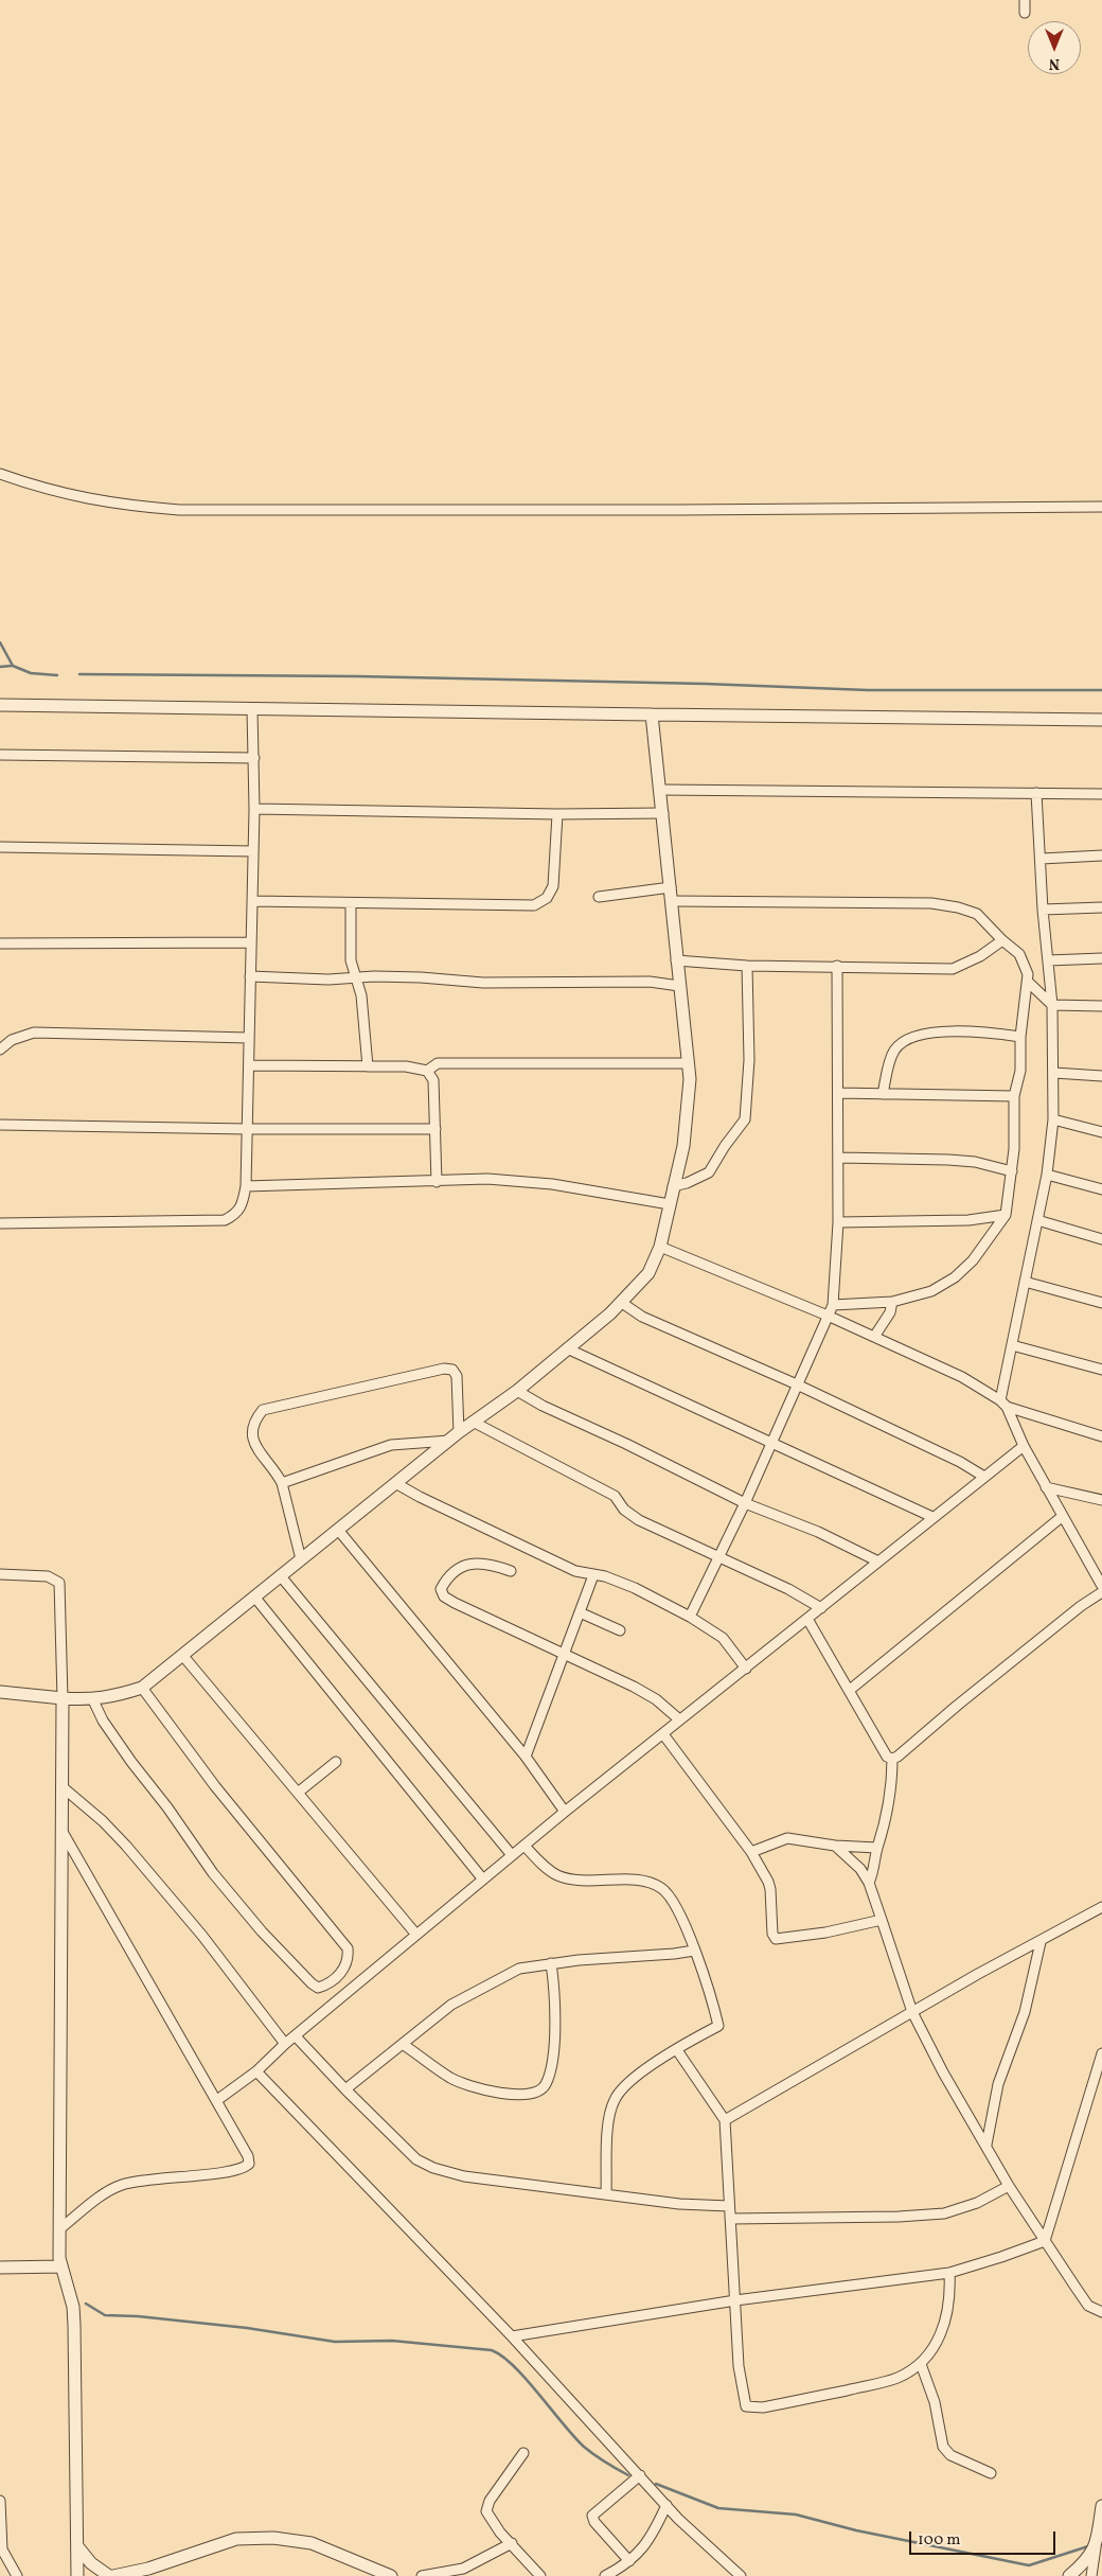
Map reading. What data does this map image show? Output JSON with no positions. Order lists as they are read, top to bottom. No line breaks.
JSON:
{"scale_bar":"100 m","north":"bottom"}
